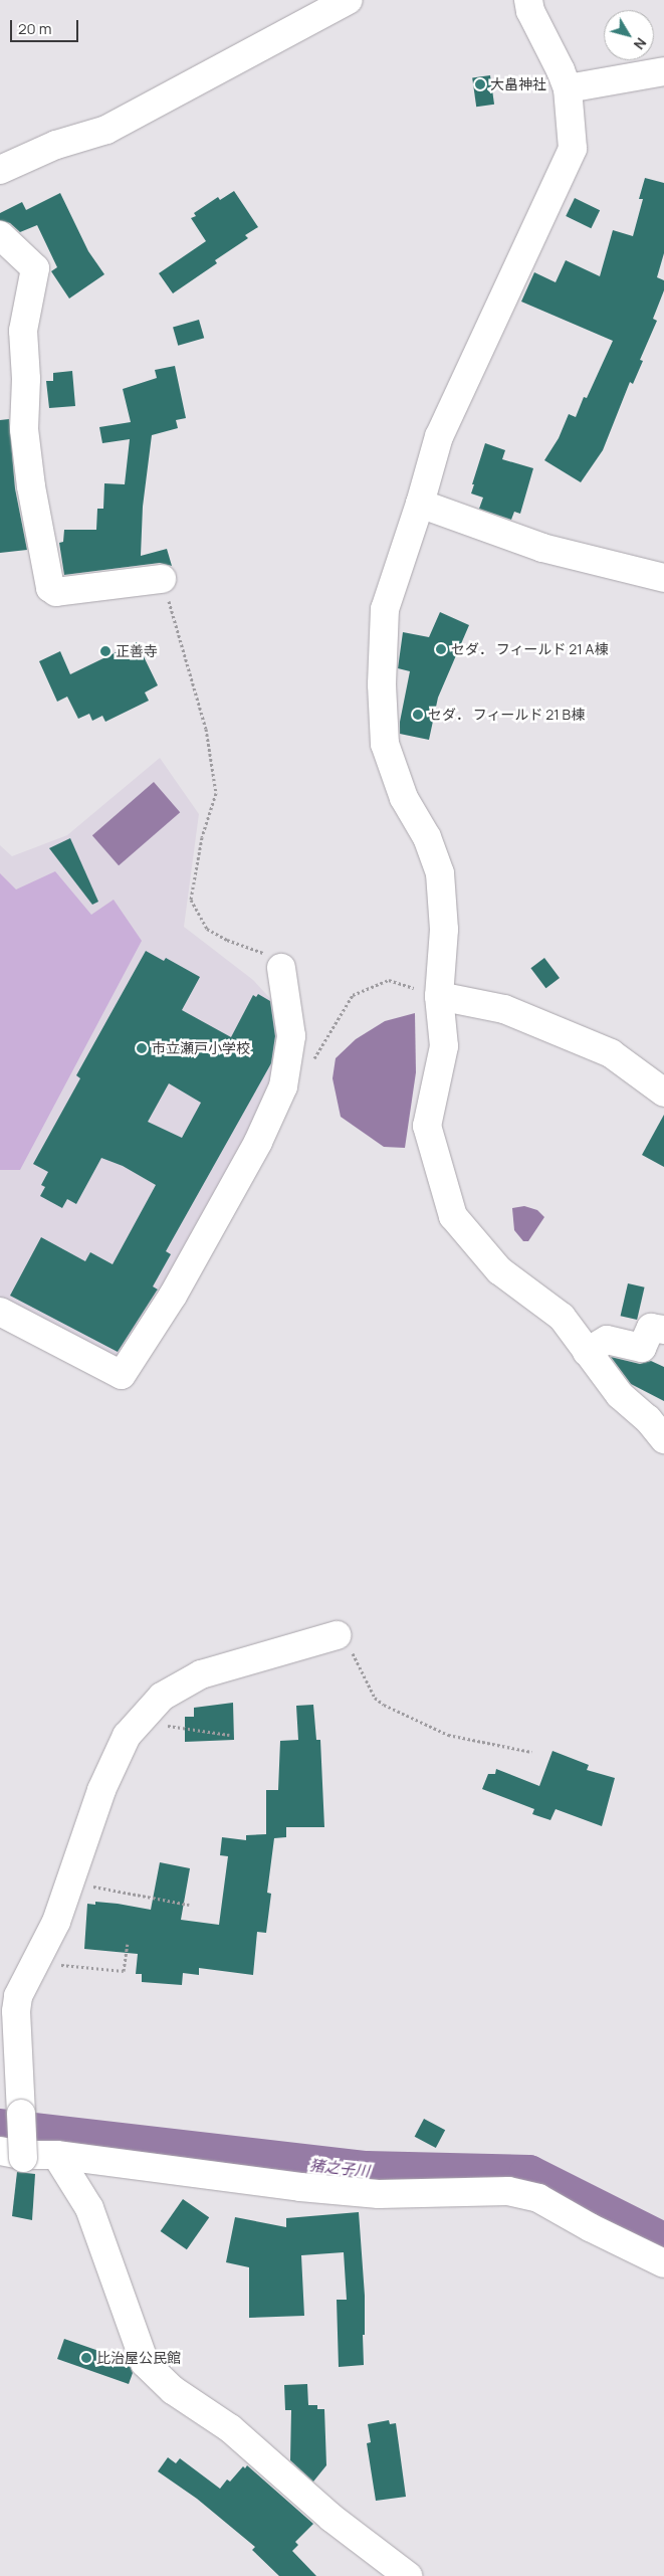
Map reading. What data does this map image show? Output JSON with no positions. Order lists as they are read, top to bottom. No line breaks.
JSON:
{"water":["猪之子川"],"places":["大畠神社","セダ． フィールド 21 A棟","正善寺","セダ． フィールド 21 B棟","市立瀬戸小学校","比治屋公民館"],"scale_bar":"20 m","north":"bottom right"}
